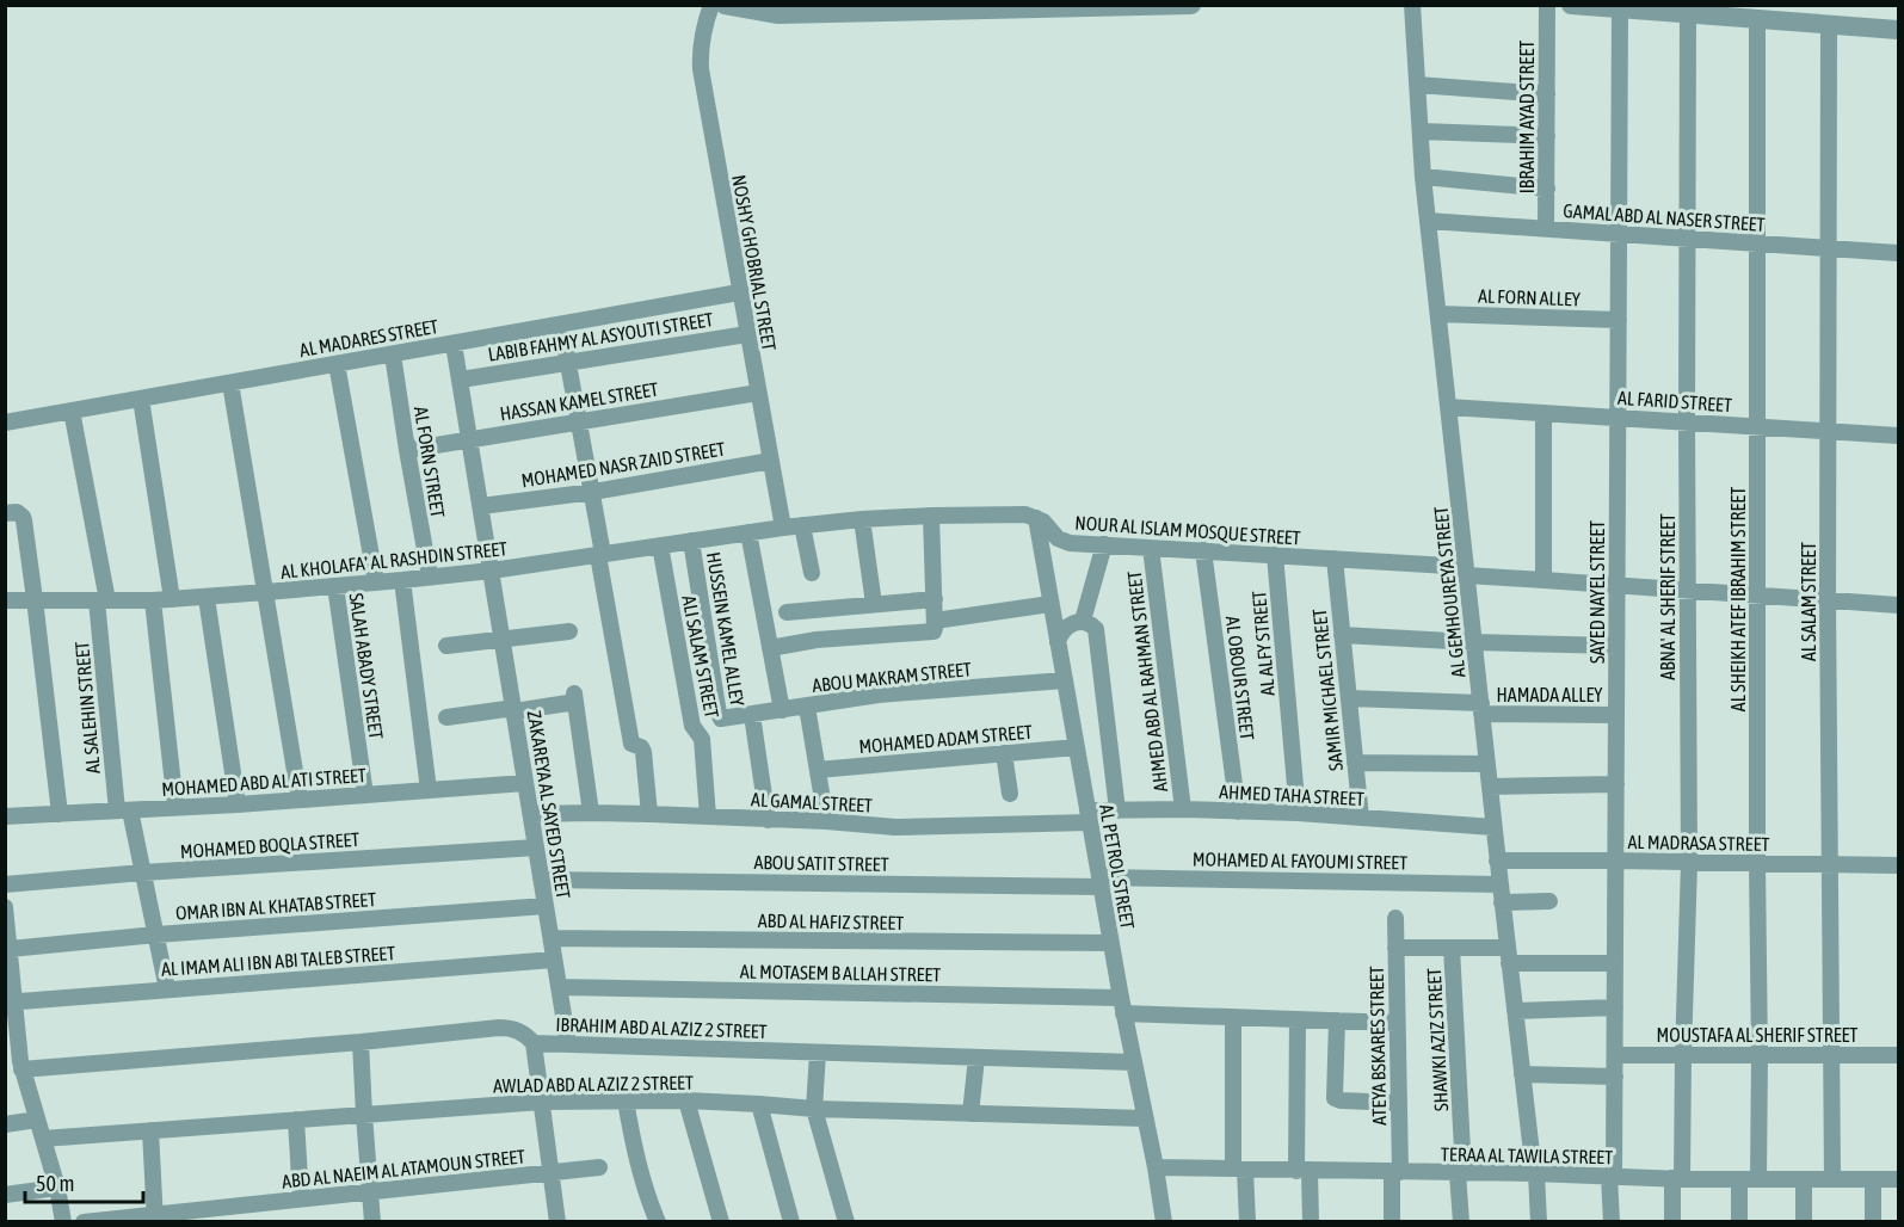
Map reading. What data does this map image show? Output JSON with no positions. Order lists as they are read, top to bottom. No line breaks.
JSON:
{"streets":{"street":["IBRAHIM AYAD STREET","GAMAL ABD AL NASER STREET","NOSHY GHOBRIAL STREET","AL FORN ALLEY","LABIB FAHMY AL ASYOUTI STREET","AL MADARES STREET","HASSAN KAMEL STREET","AL FARID STREET","AL FORN STREET","MOHAMED NASR ZAID STREET","NOUR AL ISLAM MOSQUE STREET","AL KHOLAFA' AL RASHDIN STREET","AL GEMHOUREYA STREET","SAYED NAYEL STREET","ABNA' AL SHERIF STREET","AL SHEIKH ATEF IBRAHIM STREET","AL SALAM STREET","HUSSEIN KAMEL ALLEY","AL ALFY STREET","ALI SALAM STREET","SALAH ABADY STREET","ABOU MAKRAM STREET","AL OBOUR STREET","AHMED ABD AL RAHMAN STREET","SAMIR MICHAEL STREET","HAMADA ALLEY","AL SALEHIN STREET","MOHAMED ADAM STREET","MOHAMED ABD AL ATI STREET","AHMED TAHA STREET","AL GAMAL STREET","ZAKAREYA AL SAYED STREET","AL MADRASA STREET","MOHAMED BOQLA STREET","MOHAMED AL FAYOUMI STREET","ABOU SATIT STREET","AL PETROL STREET","OMAR IBN AL KHATAB STREET","ABD AL HAFIZ STREET","AL IMAM ALI IBN ABI TALEB STREET","AL MOTASEM B ALLAH STREET","IBRAHIM ABD AL AZIZ 2 STREET","MOUSTAFA AL SHERIF STREET","SHAWKI AZIZ STREET","ATEYA BSKARES STREET","AWLAD ABD AL AZIZ 2 STREET","TERAA AL TAWILA STREET","ABD AL NAEIM AL ATAMOUN STREET"]},"crossings":[["IBRAHIM AYAD STREET","GAMAL ABD AL NASER STREET"],["GAMAL ABD AL NASER STREET","AL GEMHOUREYA STREET"],["GAMAL ABD AL NASER STREET","SAYED NAYEL STREET"],["GAMAL ABD AL NASER STREET","ABNA' AL SHERIF STREET"],["GAMAL ABD AL NASER STREET","AL SHEIKH ATEF IBRAHIM STREET"],["GAMAL ABD AL NASER STREET","AL SALAM STREET"],["NOSHY GHOBRIAL STREET","LABIB FAHMY AL ASYOUTI STREET"],["NOSHY GHOBRIAL STREET","AL MADARES STREET"],["NOSHY GHOBRIAL STREET","HASSAN KAMEL STREET"],["NOSHY GHOBRIAL STREET","MOHAMED NASR ZAID STREET"],["NOSHY GHOBRIAL STREET","AL KHOLAFA' AL RASHDIN STREET"],["AL FORN ALLEY","AL GEMHOUREYA STREET"],["AL FORN ALLEY","SAYED NAYEL STREET"],["LABIB FAHMY AL ASYOUTI STREET","ZAKAREYA AL SAYED STREET"],["AL MADARES STREET","AL FORN STREET"],["AL MADARES STREET","AL SALEHIN STREET"],["AL MADARES STREET","ZAKAREYA AL SAYED STREET"],["HASSAN KAMEL STREET","AL FORN STREET"],["HASSAN KAMEL STREET","ZAKAREYA AL SAYED STREET"],["AL FARID STREET","AL GEMHOUREYA STREET"],["AL FARID STREET","SAYED NAYEL STREET"],["AL FARID STREET","ABNA' AL SHERIF STREET"],["AL FARID STREET","AL SHEIKH ATEF IBRAHIM STREET"],["AL FARID STREET","AL SALAM STREET"],["AL FORN STREET","AL KHOLAFA' AL RASHDIN STREET"],["MOHAMED NASR ZAID STREET","ZAKAREYA AL SAYED STREET"],["NOUR AL ISLAM MOSQUE STREET","AL GEMHOUREYA STREET"],["NOUR AL ISLAM MOSQUE STREET","SAYED NAYEL STREET"],["NOUR AL ISLAM MOSQUE STREET","ABNA' AL SHERIF STREET"],["NOUR AL ISLAM MOSQUE STREET","AL SHEIKH ATEF IBRAHIM STREET"],["NOUR AL ISLAM MOSQUE STREET","AL SALAM STREET"],["NOUR AL ISLAM MOSQUE STREET","AL ALFY STREET"],["NOUR AL ISLAM MOSQUE STREET","AL OBOUR STREET"],["NOUR AL ISLAM MOSQUE STREET","AHMED ABD AL RAHMAN STREET"],["NOUR AL ISLAM MOSQUE STREET","SAMIR MICHAEL STREET"],["NOUR AL ISLAM MOSQUE STREET","AL PETROL STREET"],["AL KHOLAFA' AL RASHDIN STREET","HUSSEIN KAMEL ALLEY"],["AL KHOLAFA' AL RASHDIN STREET","ALI SALAM STREET"],["AL KHOLAFA' AL RASHDIN STREET","SALAH ABADY STREET"],["AL KHOLAFA' AL RASHDIN STREET","AL SALEHIN STREET"],["AL KHOLAFA' AL RASHDIN STREET","ZAKAREYA AL SAYED STREET"],["AL GEMHOUREYA STREET","HAMADA ALLEY"],["AL GEMHOUREYA STREET","AHMED TAHA STREET"],["AL GEMHOUREYA STREET","AL MADRASA STREET"],["AL GEMHOUREYA STREET","MOHAMED AL FAYOUMI STREET"],["AL GEMHOUREYA STREET","TERAA AL TAWILA STREET"],["SAYED NAYEL STREET","HAMADA ALLEY"],["SAYED NAYEL STREET","AL MADRASA STREET"],["SAYED NAYEL STREET","MOUSTAFA AL SHERIF STREET"],["SAYED NAYEL STREET","TERAA AL TAWILA STREET"],["ABNA' AL SHERIF STREET","AL MADRASA STREET"],["ABNA' AL SHERIF STREET","MOUSTAFA AL SHERIF STREET"],["ABNA' AL SHERIF STREET","TERAA AL TAWILA STREET"],["AL SHEIKH ATEF IBRAHIM STREET","AL MADRASA STREET"],["AL SHEIKH ATEF IBRAHIM STREET","MOUSTAFA AL SHERIF STREET"],["AL SHEIKH ATEF IBRAHIM STREET","TERAA AL TAWILA STREET"],["AL SALAM STREET","AL MADRASA STREET"],["AL SALAM STREET","MOUSTAFA AL SHERIF STREET"],["AL SALAM STREET","TERAA AL TAWILA STREET"],["HUSSEIN KAMEL ALLEY","ABOU MAKRAM STREET"],["AL ALFY STREET","AHMED TAHA STREET"],["ALI SALAM STREET","AL GAMAL STREET"],["SALAH ABADY STREET","MOHAMED ABD AL ATI STREET"],["ABOU MAKRAM STREET","AL PETROL STREET"],["AL OBOUR STREET","AHMED TAHA STREET"],["AHMED ABD AL RAHMAN STREET","AHMED TAHA STREET"],["SAMIR MICHAEL STREET","HAMADA ALLEY"],["SAMIR MICHAEL STREET","AHMED TAHA STREET"],["AL SALEHIN STREET","MOHAMED ABD AL ATI STREET"],["AL SALEHIN STREET","MOHAMED BOQLA STREET"],["AL SALEHIN STREET","OMAR IBN AL KHATAB STREET"],["AL SALEHIN STREET","AL IMAM ALI IBN ABI TALEB STREET"],["MOHAMED ADAM STREET","AL PETROL STREET"],["MOHAMED ABD AL ATI STREET","ZAKAREYA AL SAYED STREET"],["AHMED TAHA STREET","AL GAMAL STREET"],["AHMED TAHA STREET","AL PETROL STREET"],["AL GAMAL STREET","ZAKAREYA AL SAYED STREET"],["AL GAMAL STREET","AL PETROL STREET"],["ZAKAREYA AL SAYED STREET","MOHAMED BOQLA STREET"],["ZAKAREYA AL SAYED STREET","ABOU SATIT STREET"],["ZAKAREYA AL SAYED STREET","OMAR IBN AL KHATAB STREET"],["ZAKAREYA AL SAYED STREET","ABD AL HAFIZ STREET"],["ZAKAREYA AL SAYED STREET","AL IMAM ALI IBN ABI TALEB STREET"],["ZAKAREYA AL SAYED STREET","AL MOTASEM B ALLAH STREET"],["ZAKAREYA AL SAYED STREET","IBRAHIM ABD AL AZIZ 2 STREET"],["MOHAMED AL FAYOUMI STREET","ABOU SATIT STREET"],["MOHAMED AL FAYOUMI STREET","AL PETROL STREET"],["ABOU SATIT STREET","AL PETROL STREET"],["AL PETROL STREET","ABD AL HAFIZ STREET"],["AL PETROL STREET","AL MOTASEM B ALLAH STREET"],["AL PETROL STREET","IBRAHIM ABD AL AZIZ 2 STREET"],["AL PETROL STREET","AWLAD ABD AL AZIZ 2 STREET"],["AL PETROL STREET","TERAA AL TAWILA STREET"],["AL MOTASEM B ALLAH STREET","ATEYA BSKARES STREET"],["SHAWKI AZIZ STREET","TERAA AL TAWILA STREET"],["ATEYA BSKARES STREET","TERAA AL TAWILA STREET"]],"scale_bar":"50 m"}
